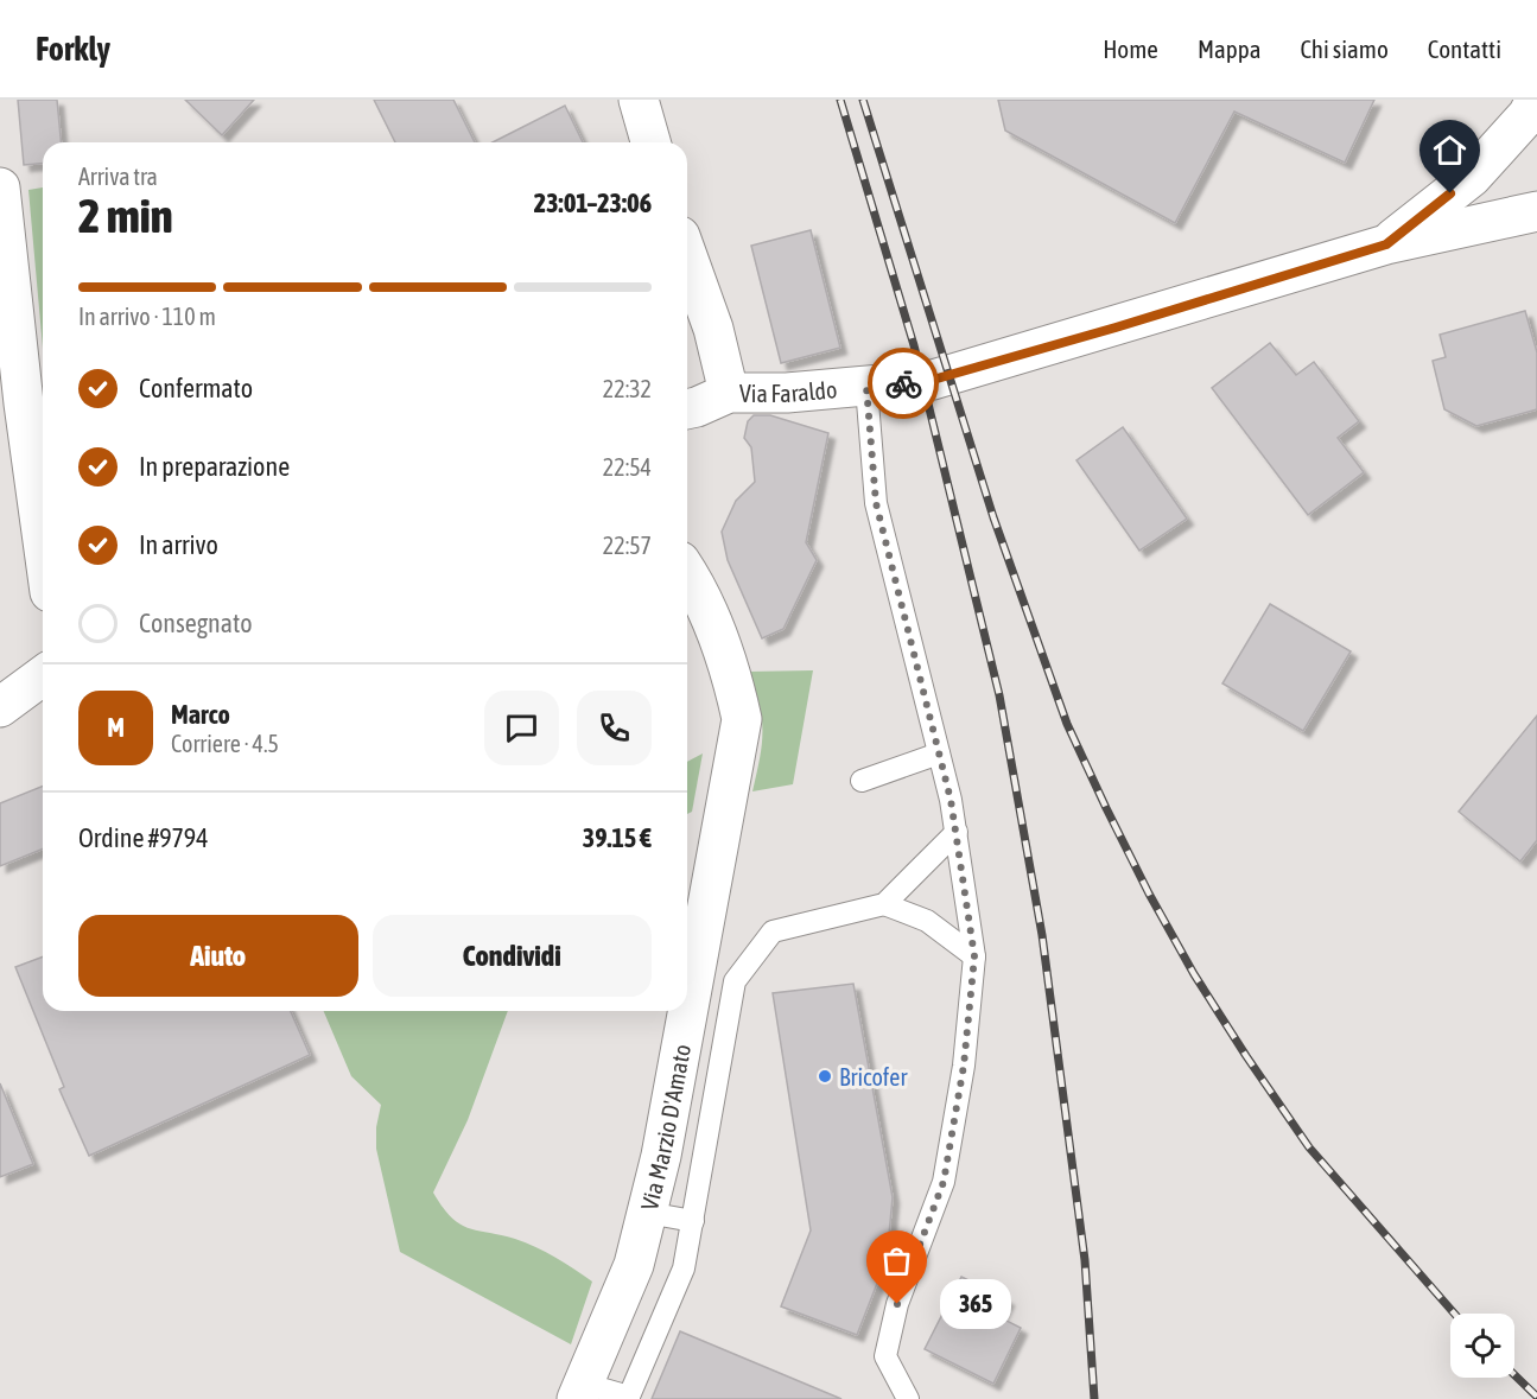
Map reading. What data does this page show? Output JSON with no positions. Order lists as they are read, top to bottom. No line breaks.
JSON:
{"streets":{"street":["Via Faraldo","Via Marzio D'Amato"]},"places":["Bricofer","365"],"page":{"header":"Forkly","nav":["Home","Mappa","Chi siamo","Contatti"],"heading":["2 min","Arriva tra","23:01–23:06"],"panel":["Marco","Corriere · 4.5","Ordine #9794","39.15 €"],"bar":"In arrivo · 110 m","list":[["Confermato","22:32"],["In preparazione","22:54"],["In arrivo","22:57"],"Consegnato"],"round":"M","buttons":["Aiuto","Condividi"],"bubble":"365"}}
